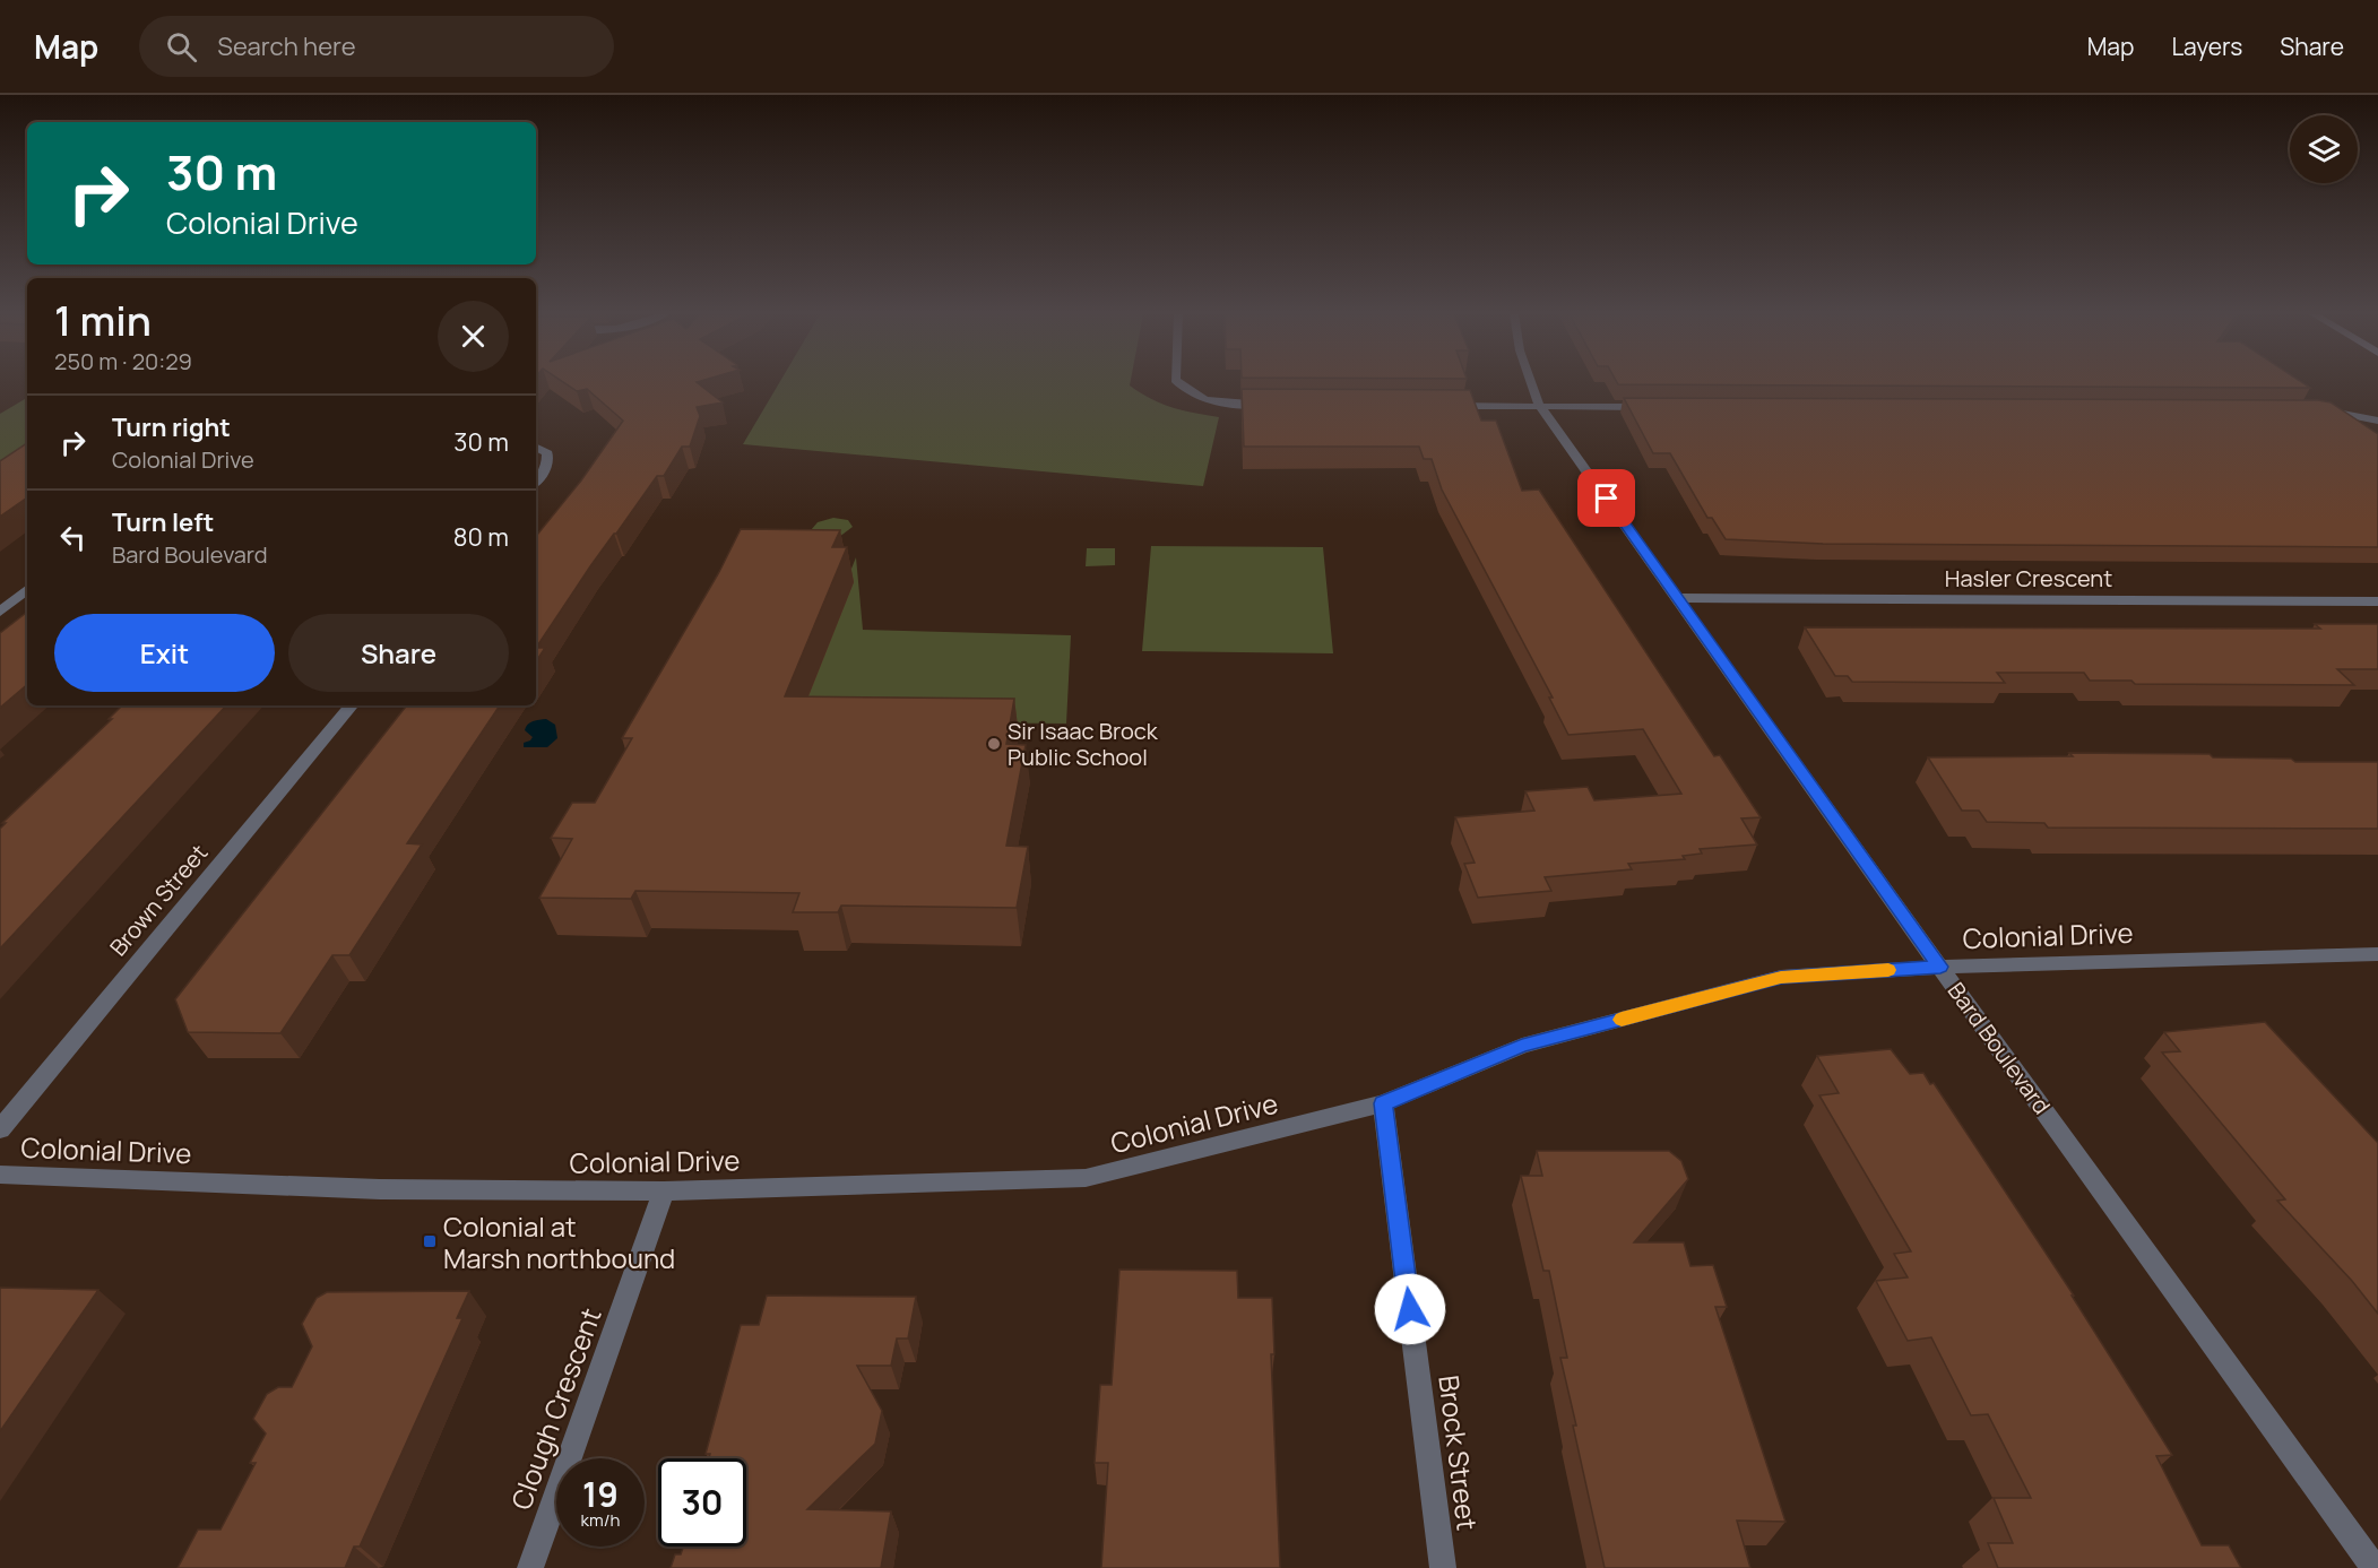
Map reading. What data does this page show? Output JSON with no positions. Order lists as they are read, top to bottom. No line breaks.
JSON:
{"streets":{"street":["Hasler Crescent","Brown Street","Colonial Drive","Bard Boulevard","Clough Crescent","Brock Street"]},"crossings":[["Hasler Crescent","Bard Boulevard"],["Colonial Drive","Bard Boulevard"],["Colonial Drive","Clough Crescent"],["Colonial Drive","Brock Street"]],"places":{"other":["Sir Isaac Brock Public School"],"transit":["Colonial at Marsh northbound"]},"page":{"header":"Map","search":"Search here","nav":["Map","Layers","Share"],"turn":["30 m","Colonial Drive"],"heading":["1 min","250 m · 20:29"],"list":[{"name":"Turn right","note":"Colonial Drive","value":"30 m"},{"name":"Turn left","note":"Bard Boulevard","value":"80 m"}],"buttons":["Exit","Share"],"speed":"19 km/h","limit":"30"}}
